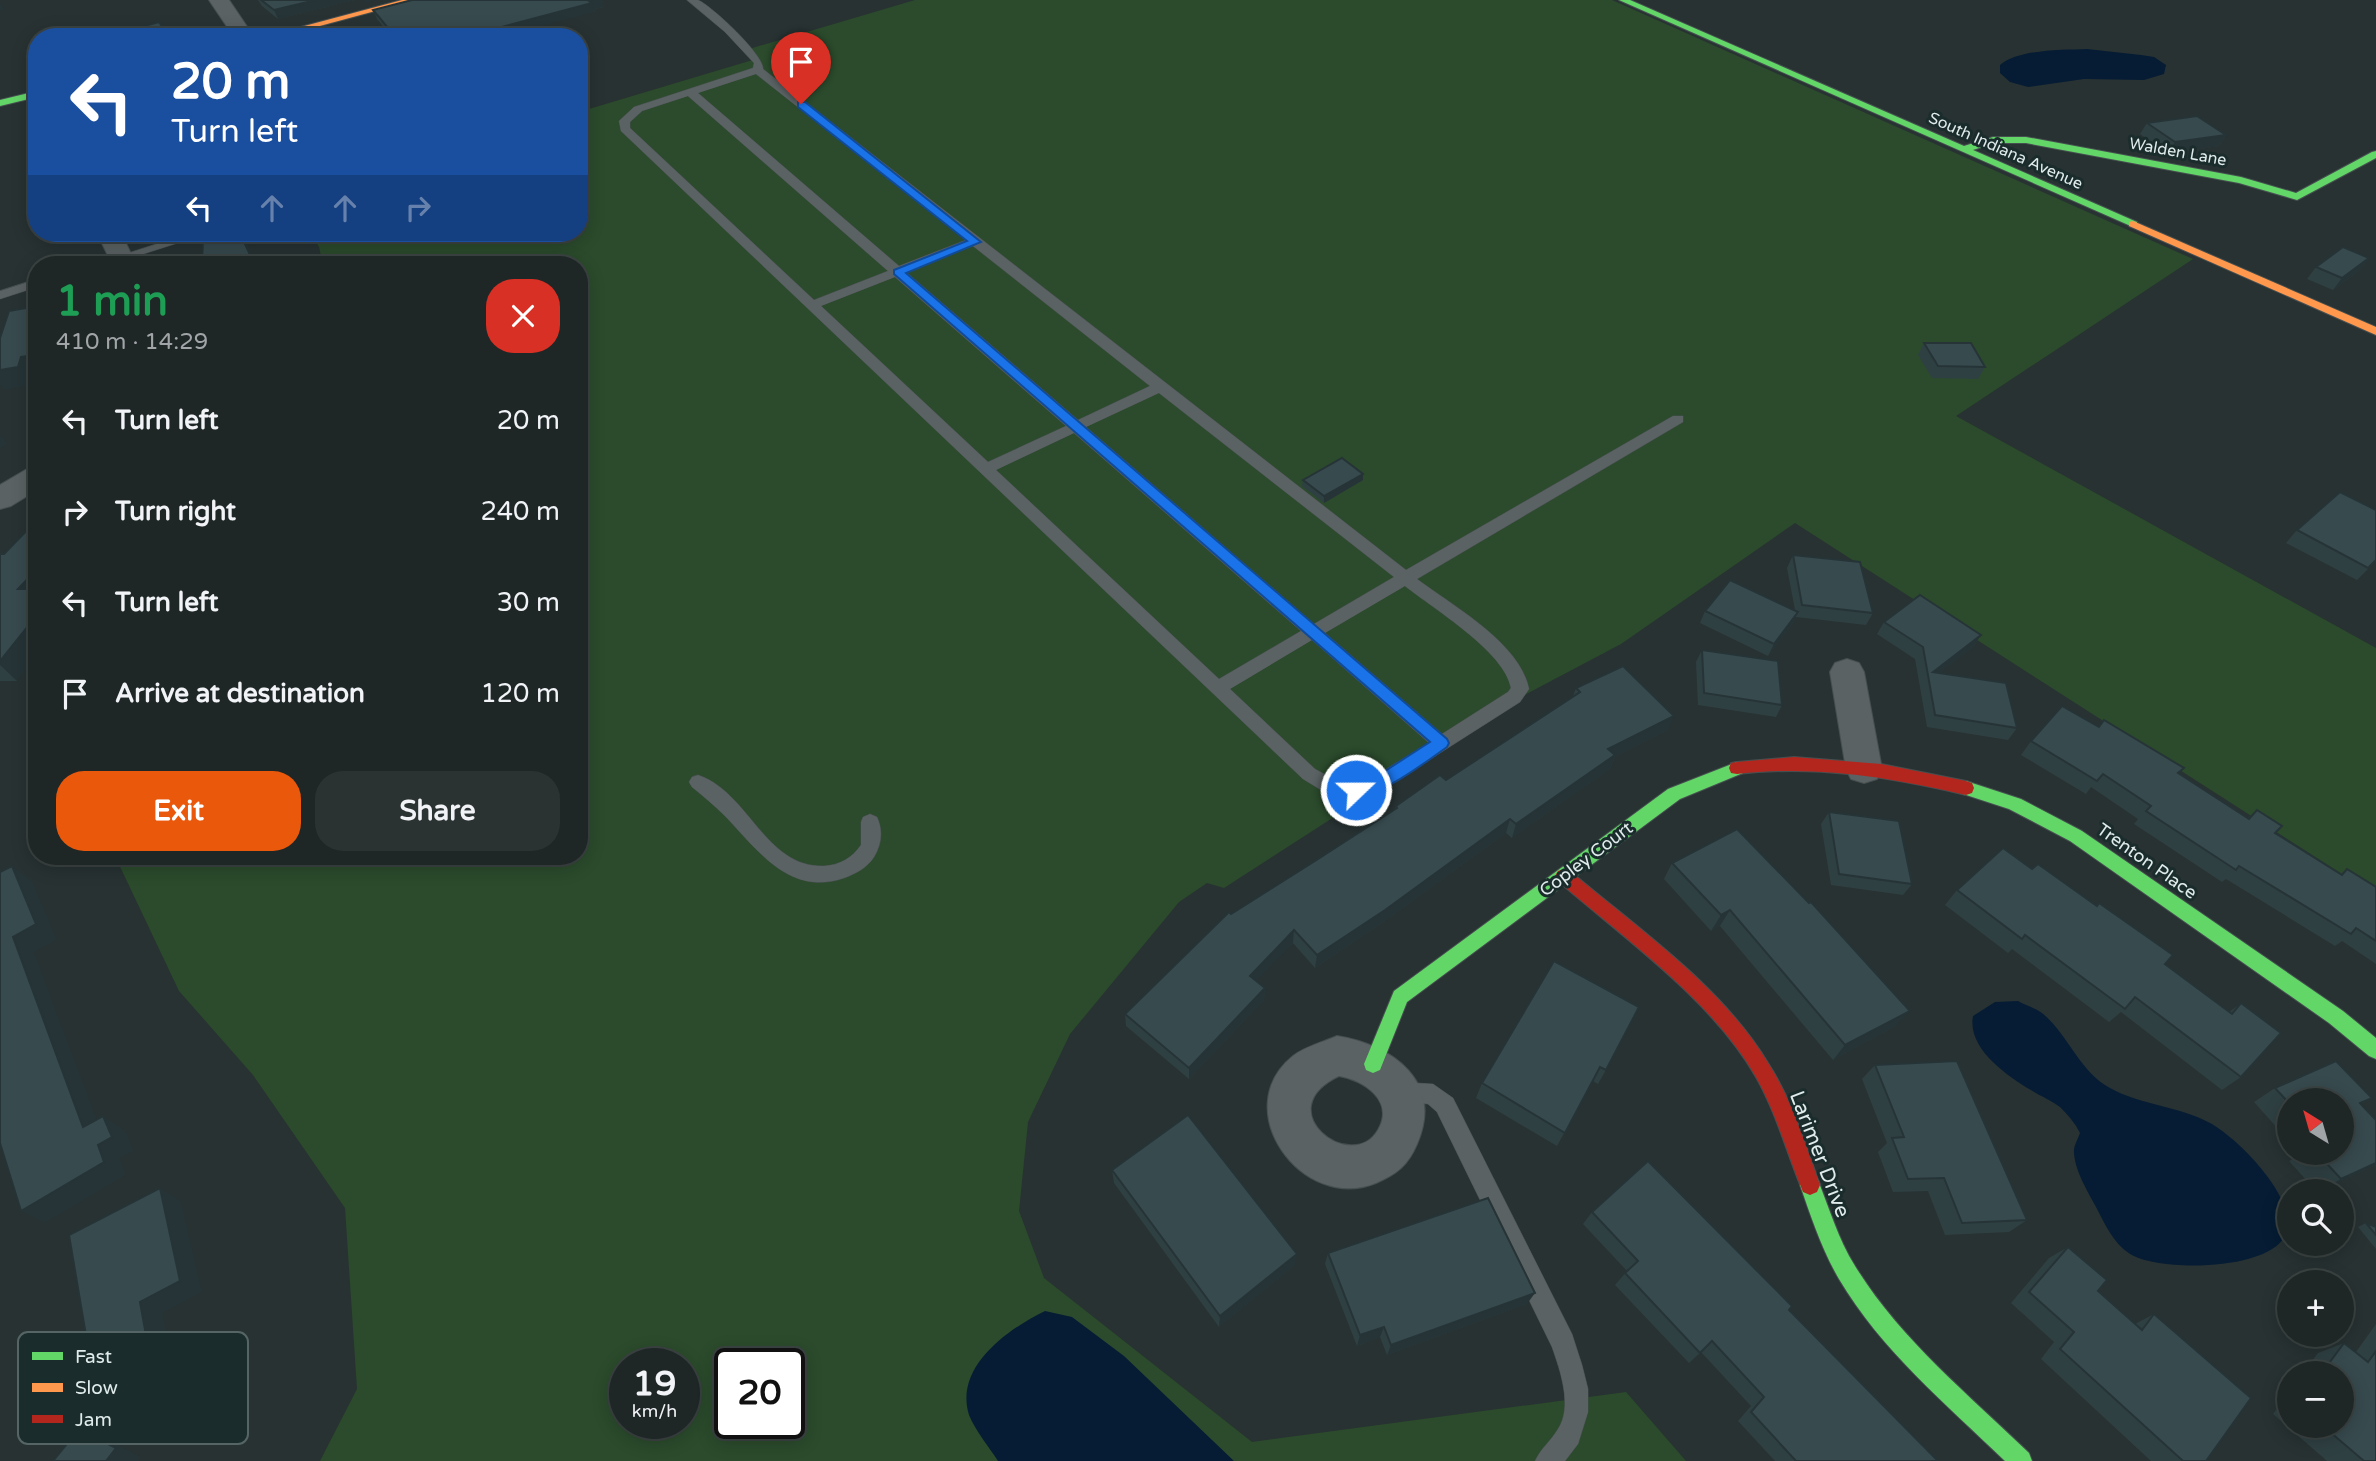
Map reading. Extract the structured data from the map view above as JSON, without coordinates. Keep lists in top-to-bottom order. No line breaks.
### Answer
{"streets":{"street":["South Indiana Avenue","Walden Lane","Copley Court","Trenton Place","Larimer Drive"]},"crossings":[["South Indiana Avenue","Walden Lane"],["Copley Court","Trenton Place"],["Copley Court","Larimer Drive"]],"legend":["Fast","Slow","Jam"],"north":"top left","page":{"turn":["20 m","Turn left"],"heading":["1 min","410 m · 14:29"],"list":[{"name":"Turn left","value":"20 m"},{"name":"Turn right","value":"240 m"},{"name":"Turn left","value":"30 m"},{"name":"Arrive at destination","value":"120 m"}],"buttons":["Exit","Share"],"map_buttons":["+","−"],"speed":"19 km/h","limit":"20"}}
